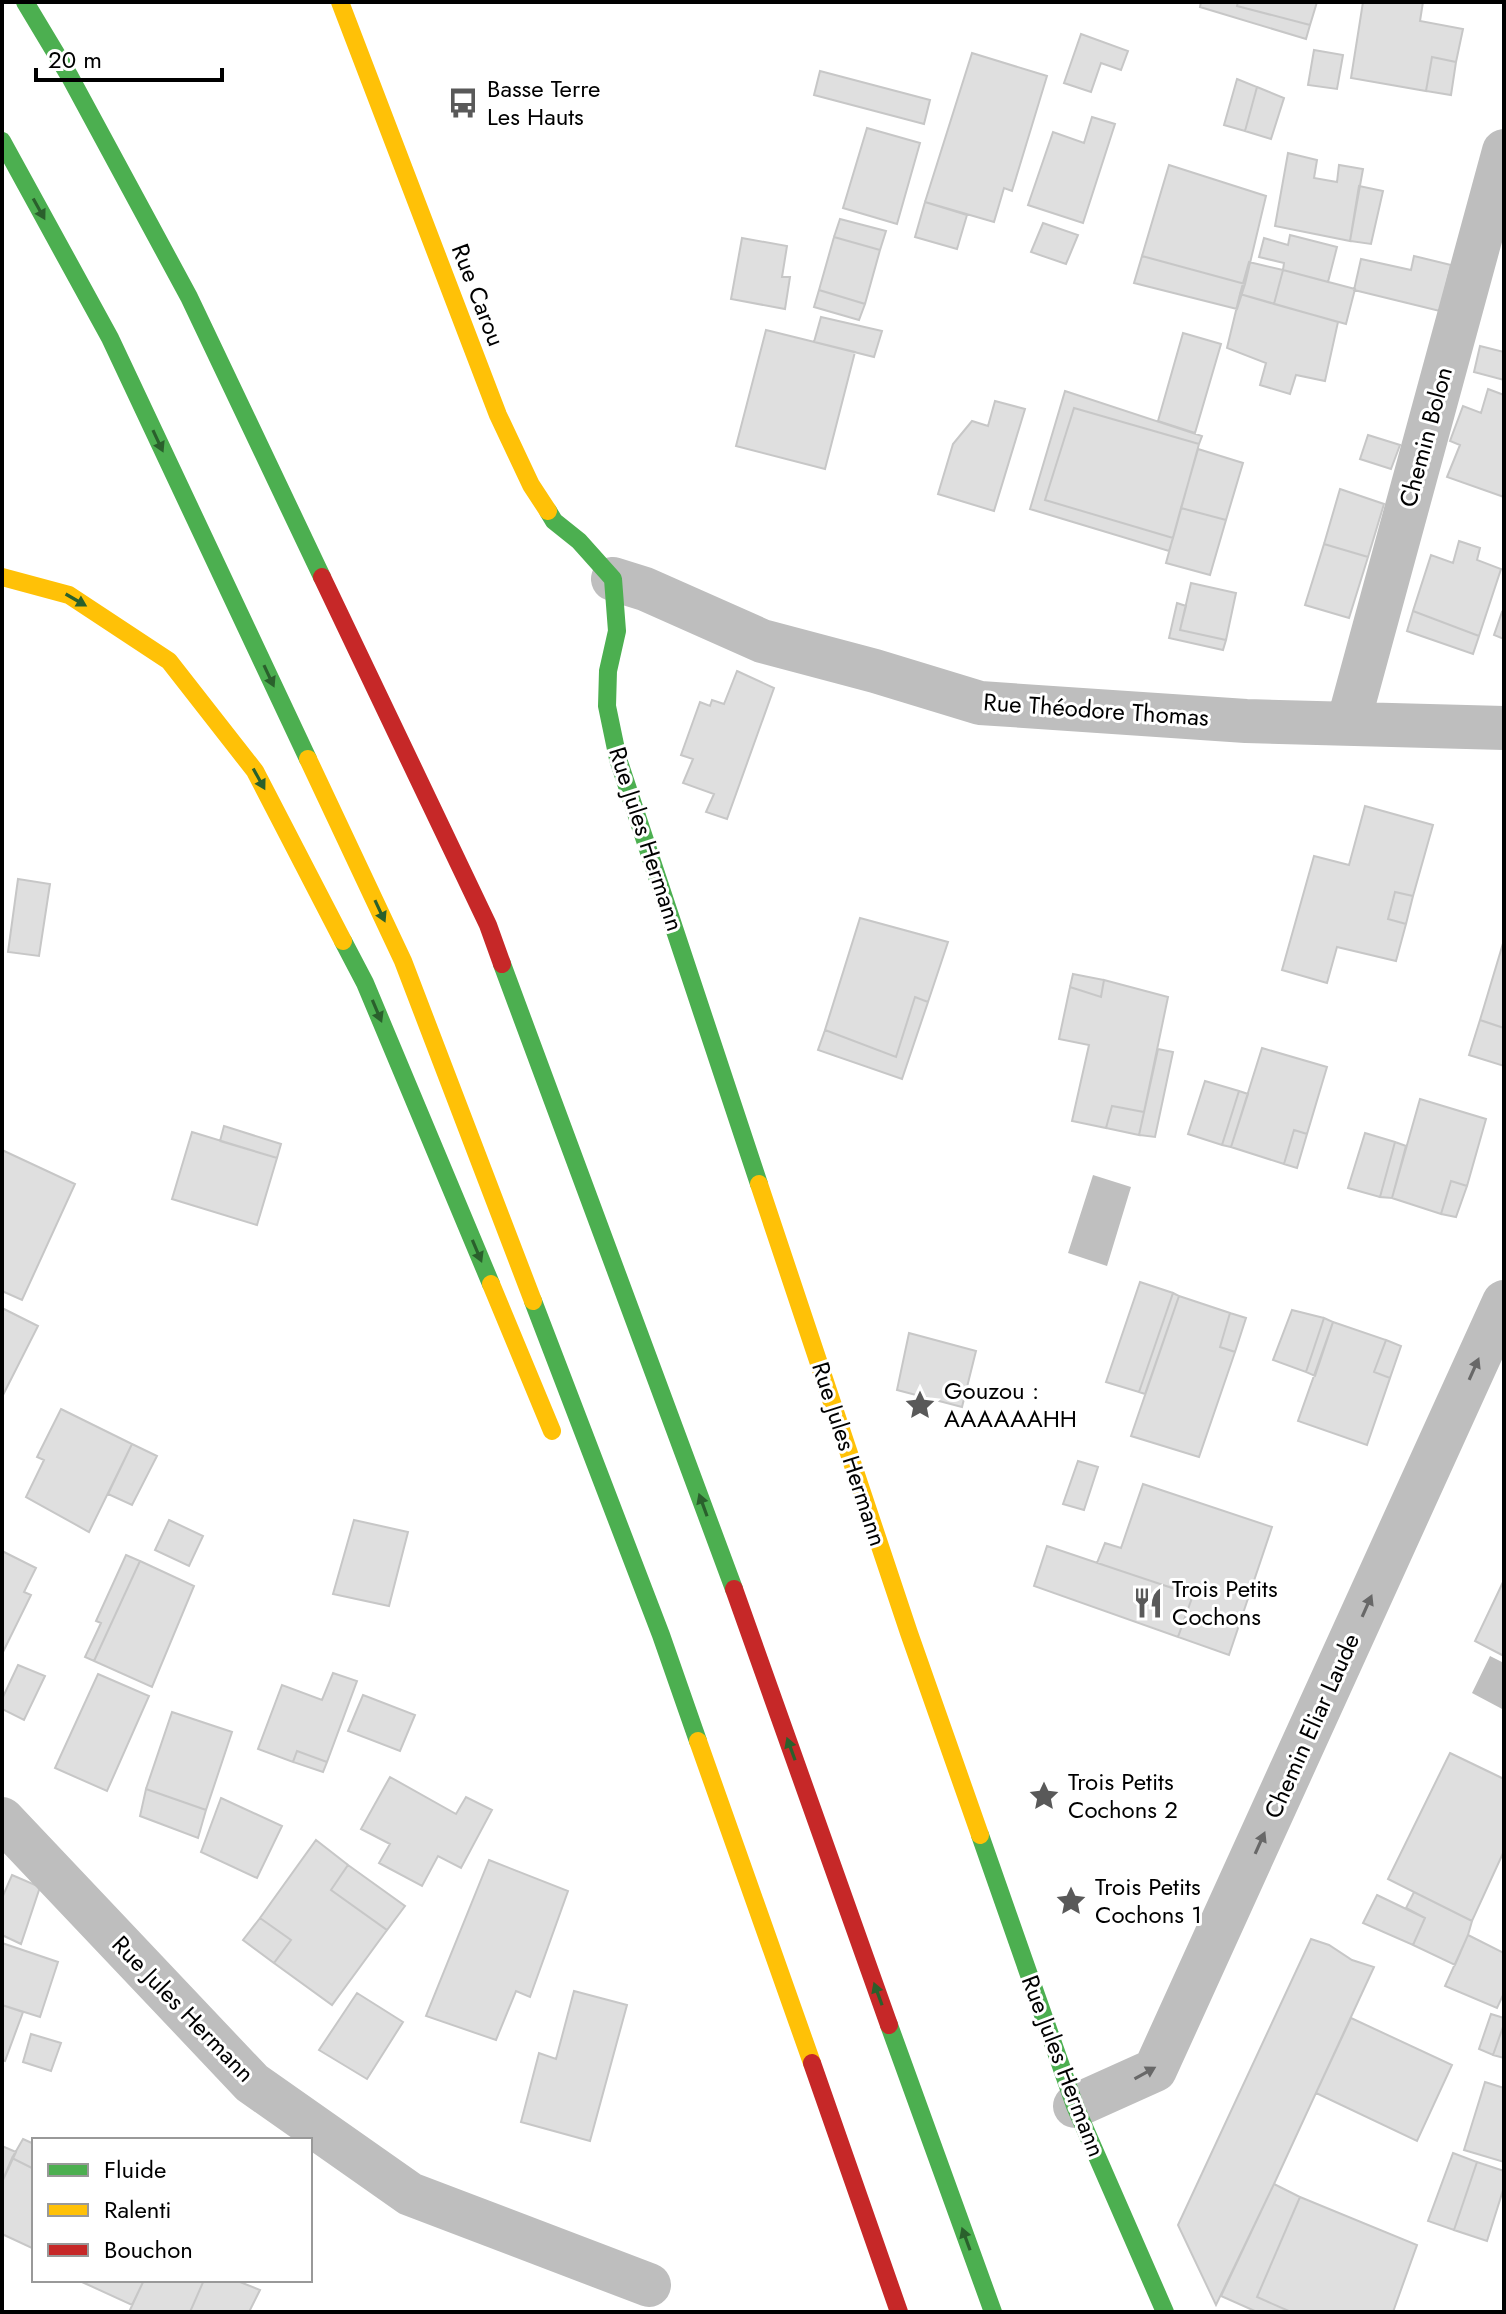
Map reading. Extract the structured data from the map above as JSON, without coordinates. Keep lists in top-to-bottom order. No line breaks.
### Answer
{"streets":{"main road":["Rue Carou","Rue Jules Hermann"],"street":["Chemin Bolon","Rue Théodore Thomas","Chemin Eliar Laude"]},"crossings":[["Rue Carou","Rue Théodore Thomas"],["Rue Carou","Rue Jules Hermann"],["Chemin Bolon","Rue Théodore Thomas"],["Rue Théodore Thomas","Rue Jules Hermann"],["Rue Jules Hermann","Chemin Eliar Laude"]],"one_way":["Chemin Eliar Laude"],"places":{"bus stop":["Basse Terre Les Hauts"],"place":["Gouzou : AAAAAAHH","Trois Petits Cochons 2","Trois Petits Cochons 1"],"restaurant":["Trois Petits Cochons"]},"legend":["Fluide","Ralenti","Bouchon"],"scale_bar":"20 m"}
